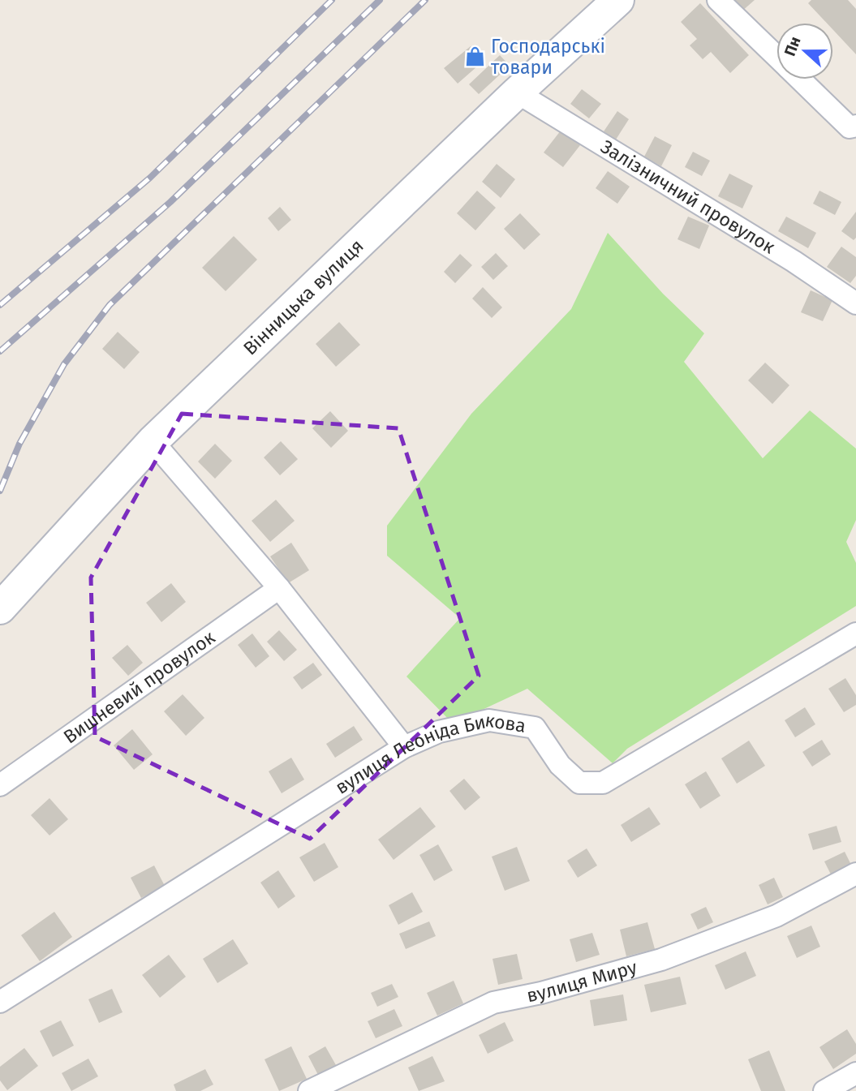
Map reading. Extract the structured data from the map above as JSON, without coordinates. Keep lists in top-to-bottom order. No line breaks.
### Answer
{"streets":{"street":["Залізничний провулок","Вінницька вулиця","Вишневий провулок","вулиця Леоніда Бикова","вулиця Миру"]},"crossings":[["Залізничний провулок","Вінницька вулиця"]],"places":{"shop":["Господарські товари"]},"north":"left"}
